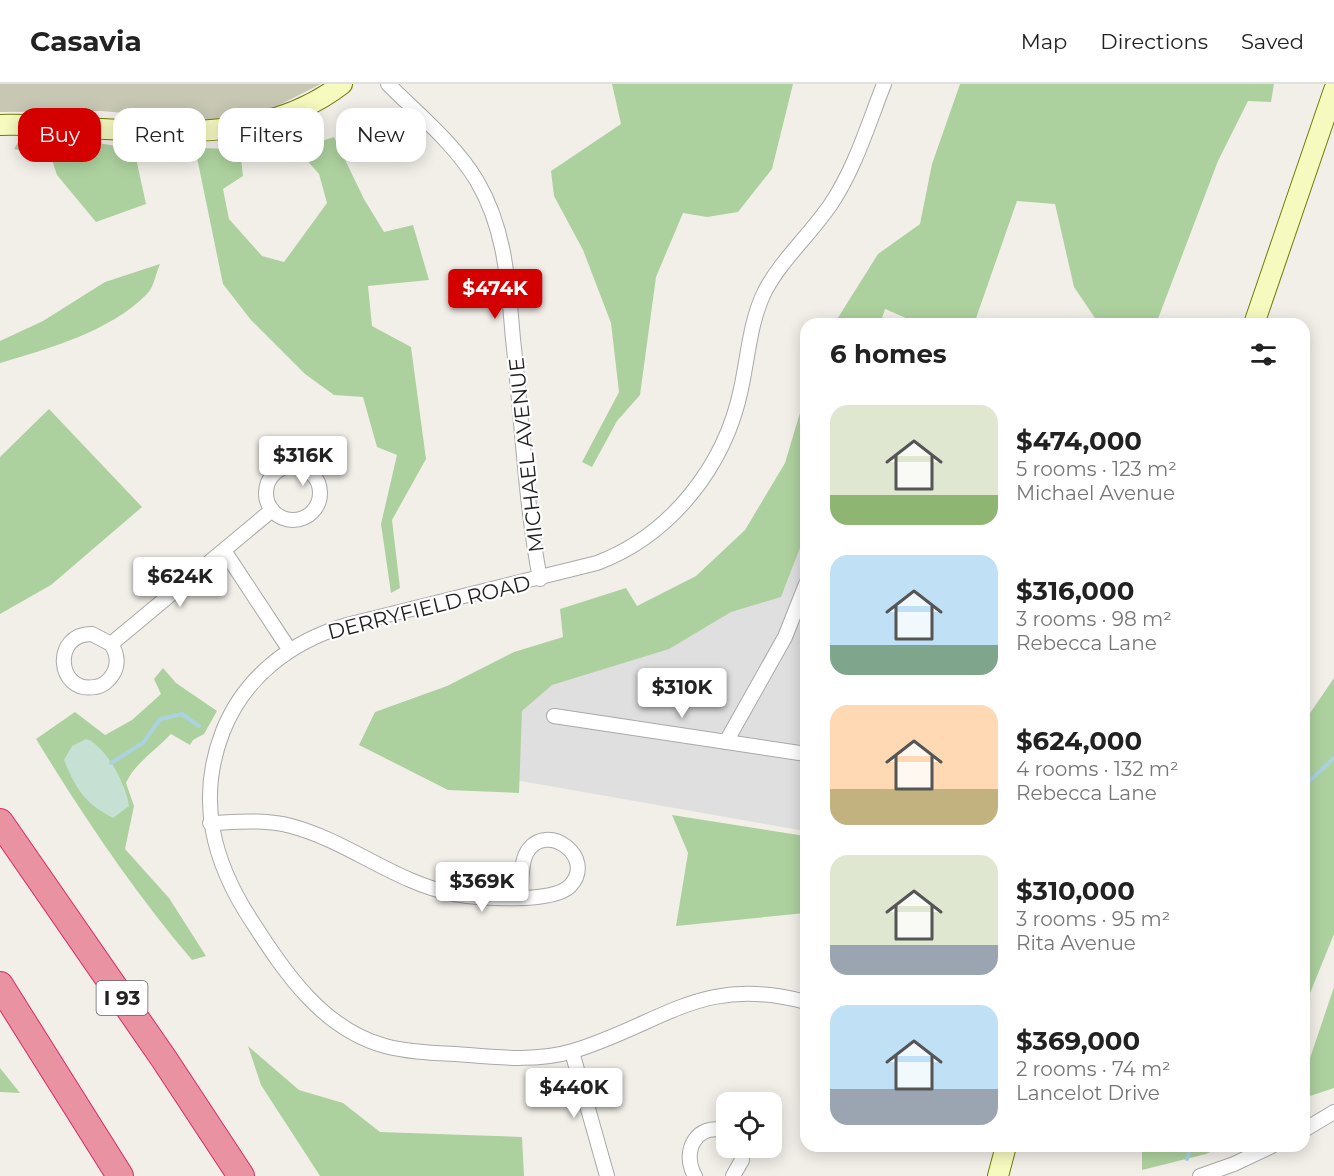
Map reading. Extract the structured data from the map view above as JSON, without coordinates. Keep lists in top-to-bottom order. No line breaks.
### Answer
{"streets":{"highway":["I 93"],"street":["MICHAEL AVENUE","DERRYFIELD ROAD"]},"crossings":[["MICHAEL AVENUE","DERRYFIELD ROAD"]],"page":{"header":"Casavia","nav":["Map","Directions","Saved"],"chip":["Buy","Rent","Filters","New"],"price":["$474K","$316K","$624K","$310K","$369K","$440K"],"heading":"6 homes","list":[{"name":"$474,000","note":"5 rooms · 123 m² · Michael Avenue"},{"name":"$316,000","note":"3 rooms · 98 m² · Rebecca Lane"},{"name":"$624,000","note":"4 rooms · 132 m² · Rebecca Lane"},{"name":"$310,000","note":"3 rooms · 95 m² · Rita Avenue"},{"name":"$369,000","note":"2 rooms · 74 m² · Lancelot Drive"}]}}
